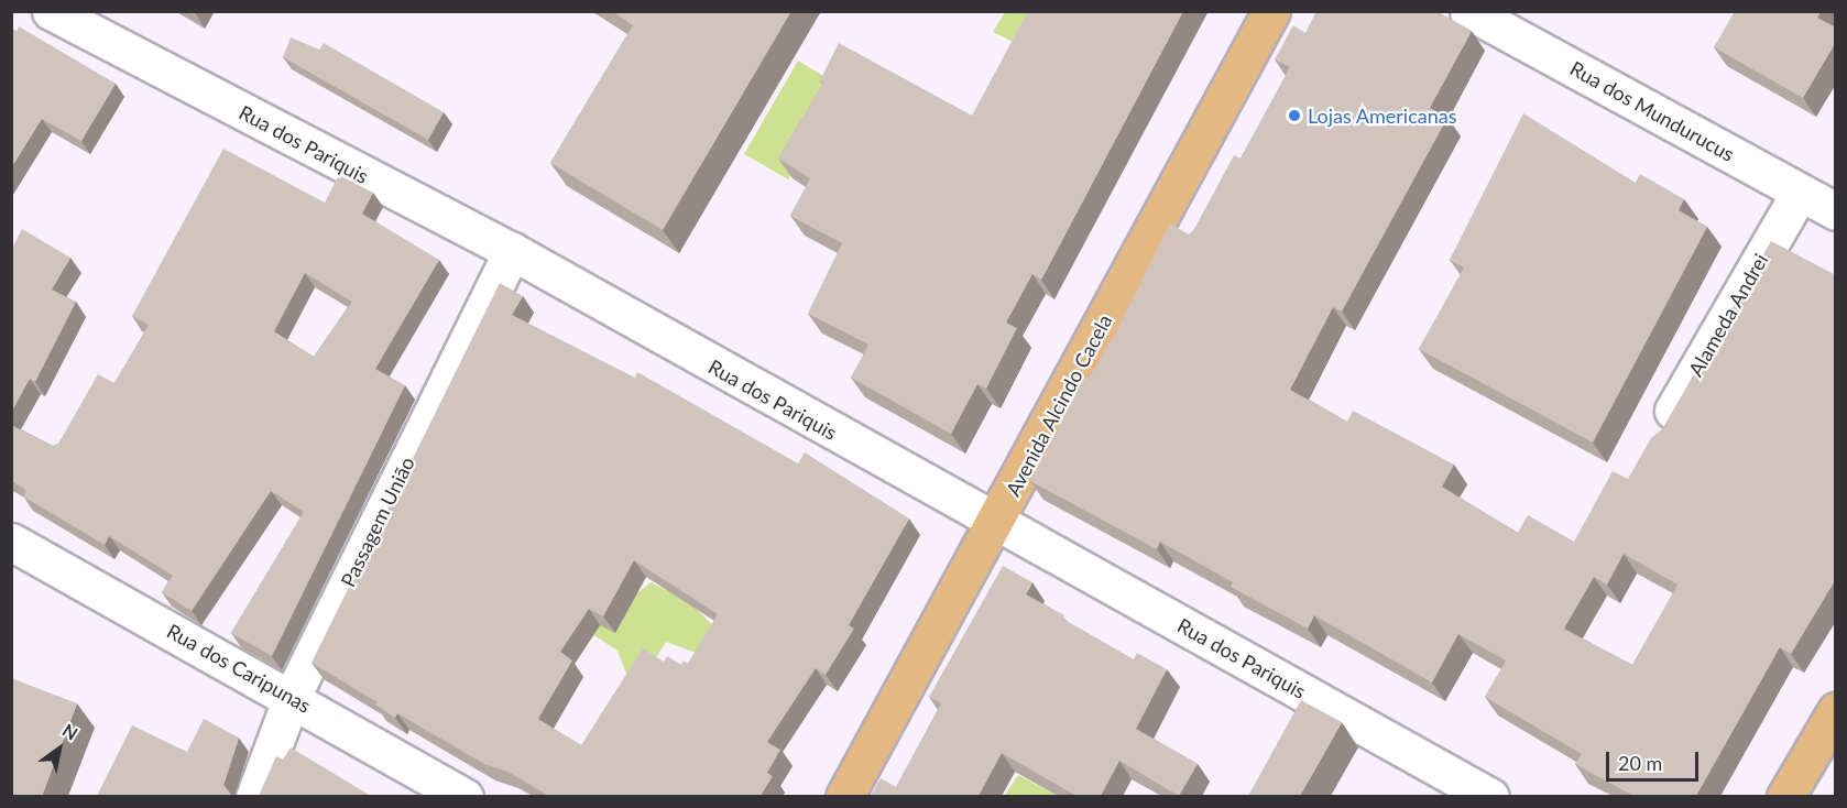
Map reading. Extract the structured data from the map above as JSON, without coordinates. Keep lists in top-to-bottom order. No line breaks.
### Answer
{"streets":{"main road":["Avenida Alcindo Cacela"],"street":["Rua dos Mundurucus","Rua dos Pariquis","Alameda Andrei","Passagem União","Rua dos Caripunas"]},"crossings":[["Rua dos Mundurucus","Alameda Andrei"],["Rua dos Pariquis","Avenida Alcindo Cacela"],["Rua dos Pariquis","Passagem União"],["Passagem União","Rua dos Caripunas"]],"places":["Lojas Americanas"],"scale_bar":"20 m","north":"top right"}
